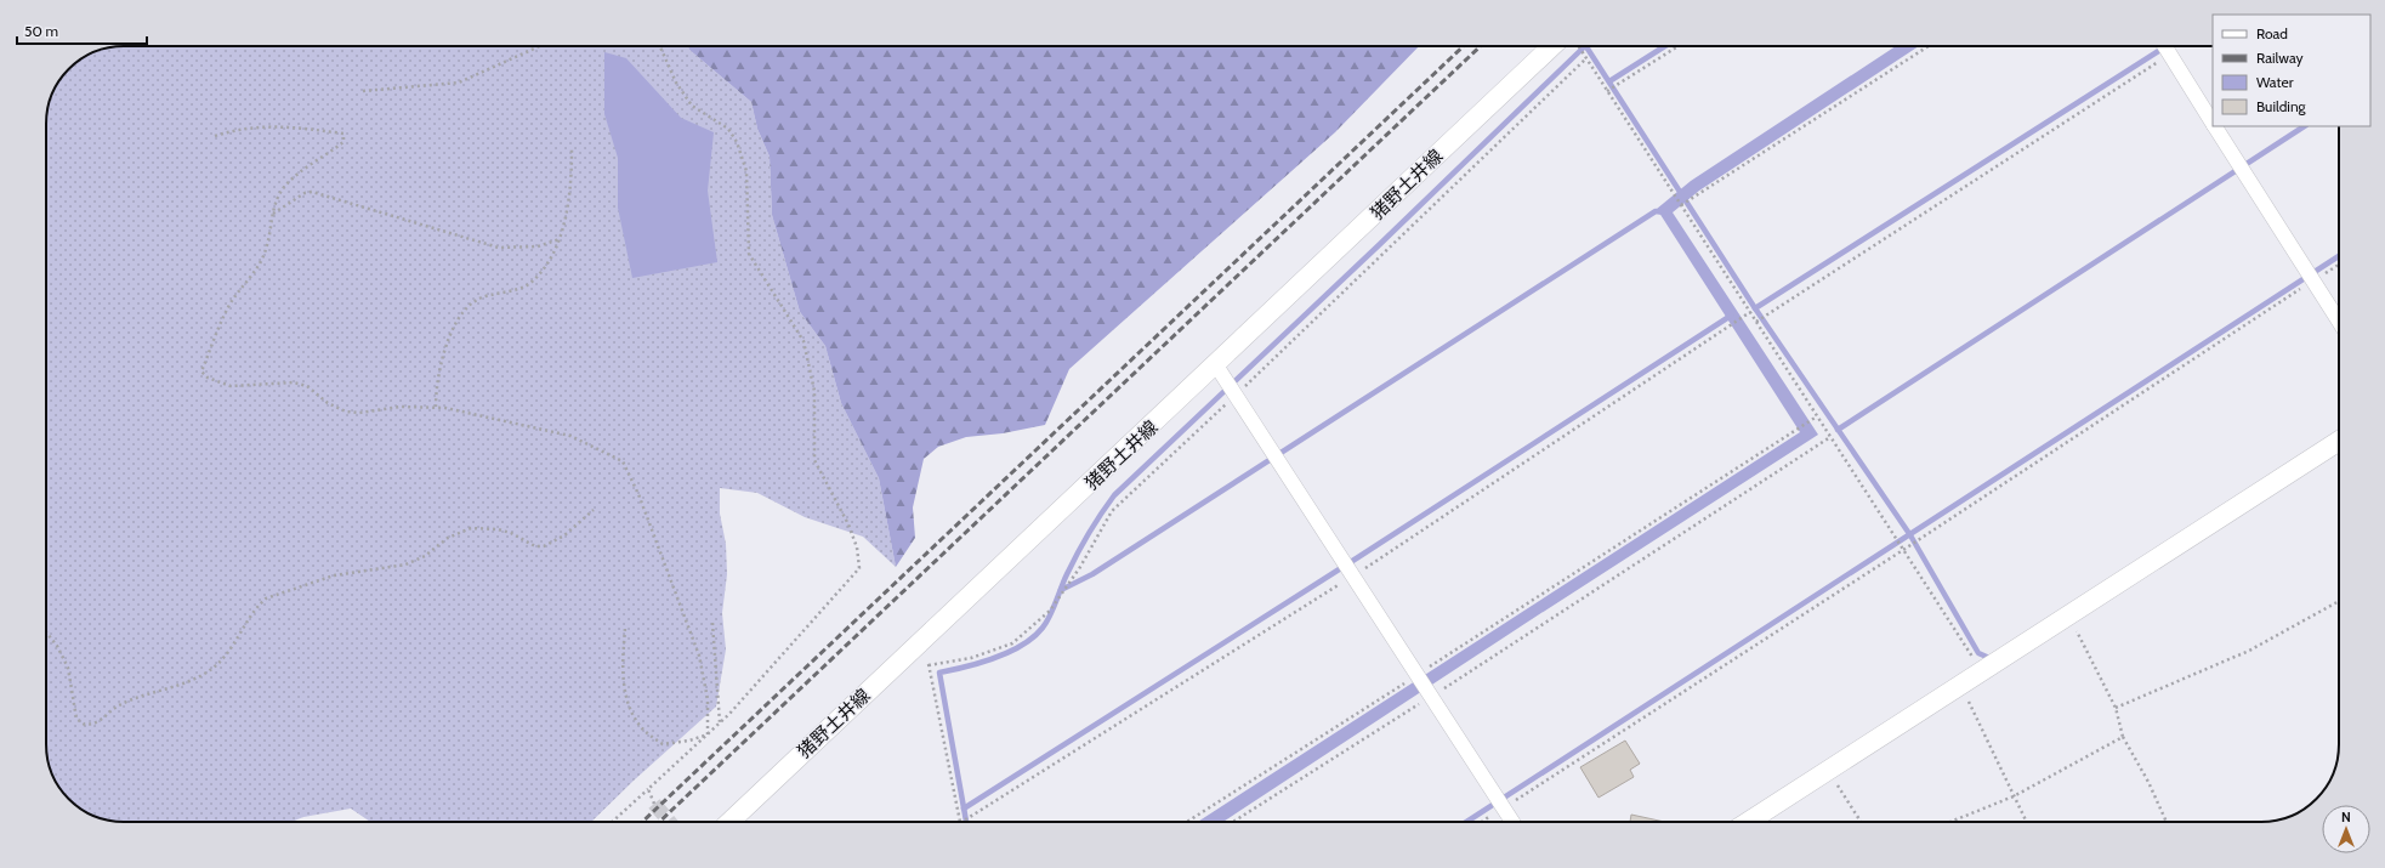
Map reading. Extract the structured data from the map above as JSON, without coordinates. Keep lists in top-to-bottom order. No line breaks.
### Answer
{"streets":{"main road":["猪野土井線"]},"legend":["Road","Railway","Water","Building"],"scale_bar":"50 m","north":"top"}
